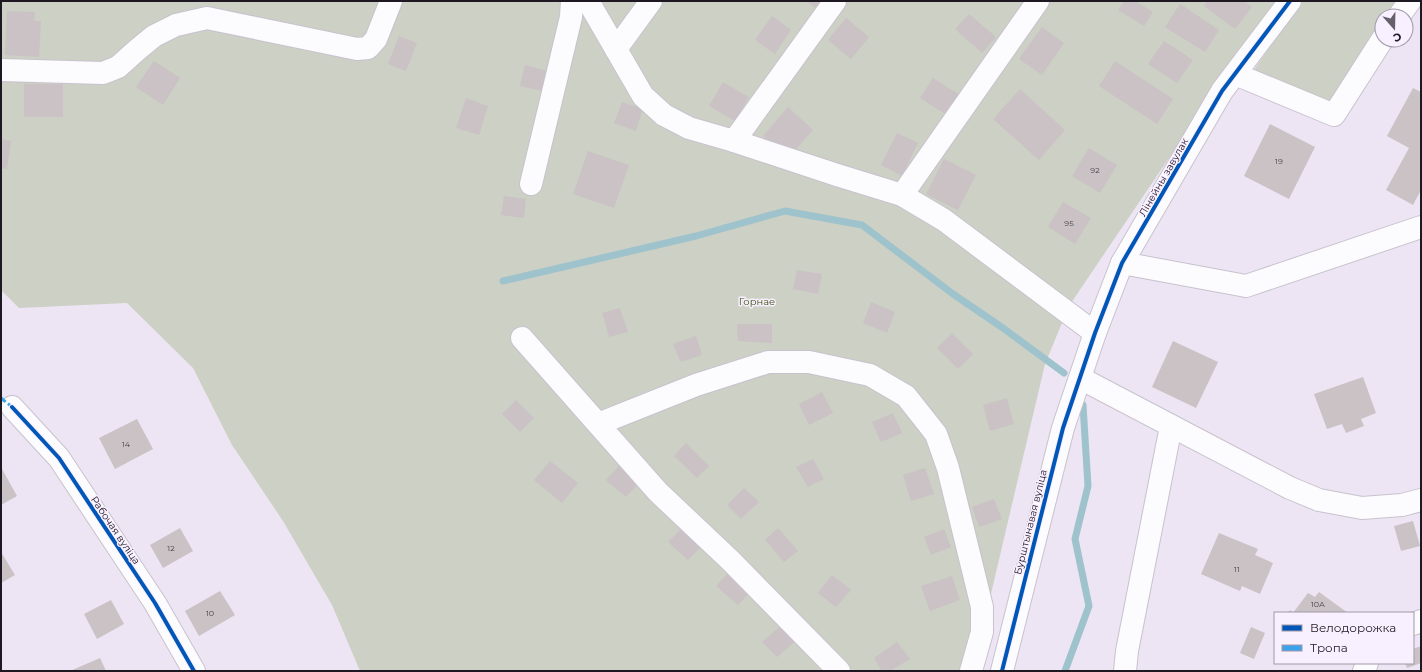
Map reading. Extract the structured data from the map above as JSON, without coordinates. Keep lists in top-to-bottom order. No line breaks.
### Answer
{"streets":{"street":["Лінейны завулак","Бурштынавая вуліца","Рабочая вуліца"]},"crossings":[["Лінейны завулак","Бурштынавая вуліца"]],"parks":["Горнае"],"house_numbers":["19","92","95","14","12","11","10А","10"],"legend":["Велодорожка","Тропа"],"north":"bottom"}
